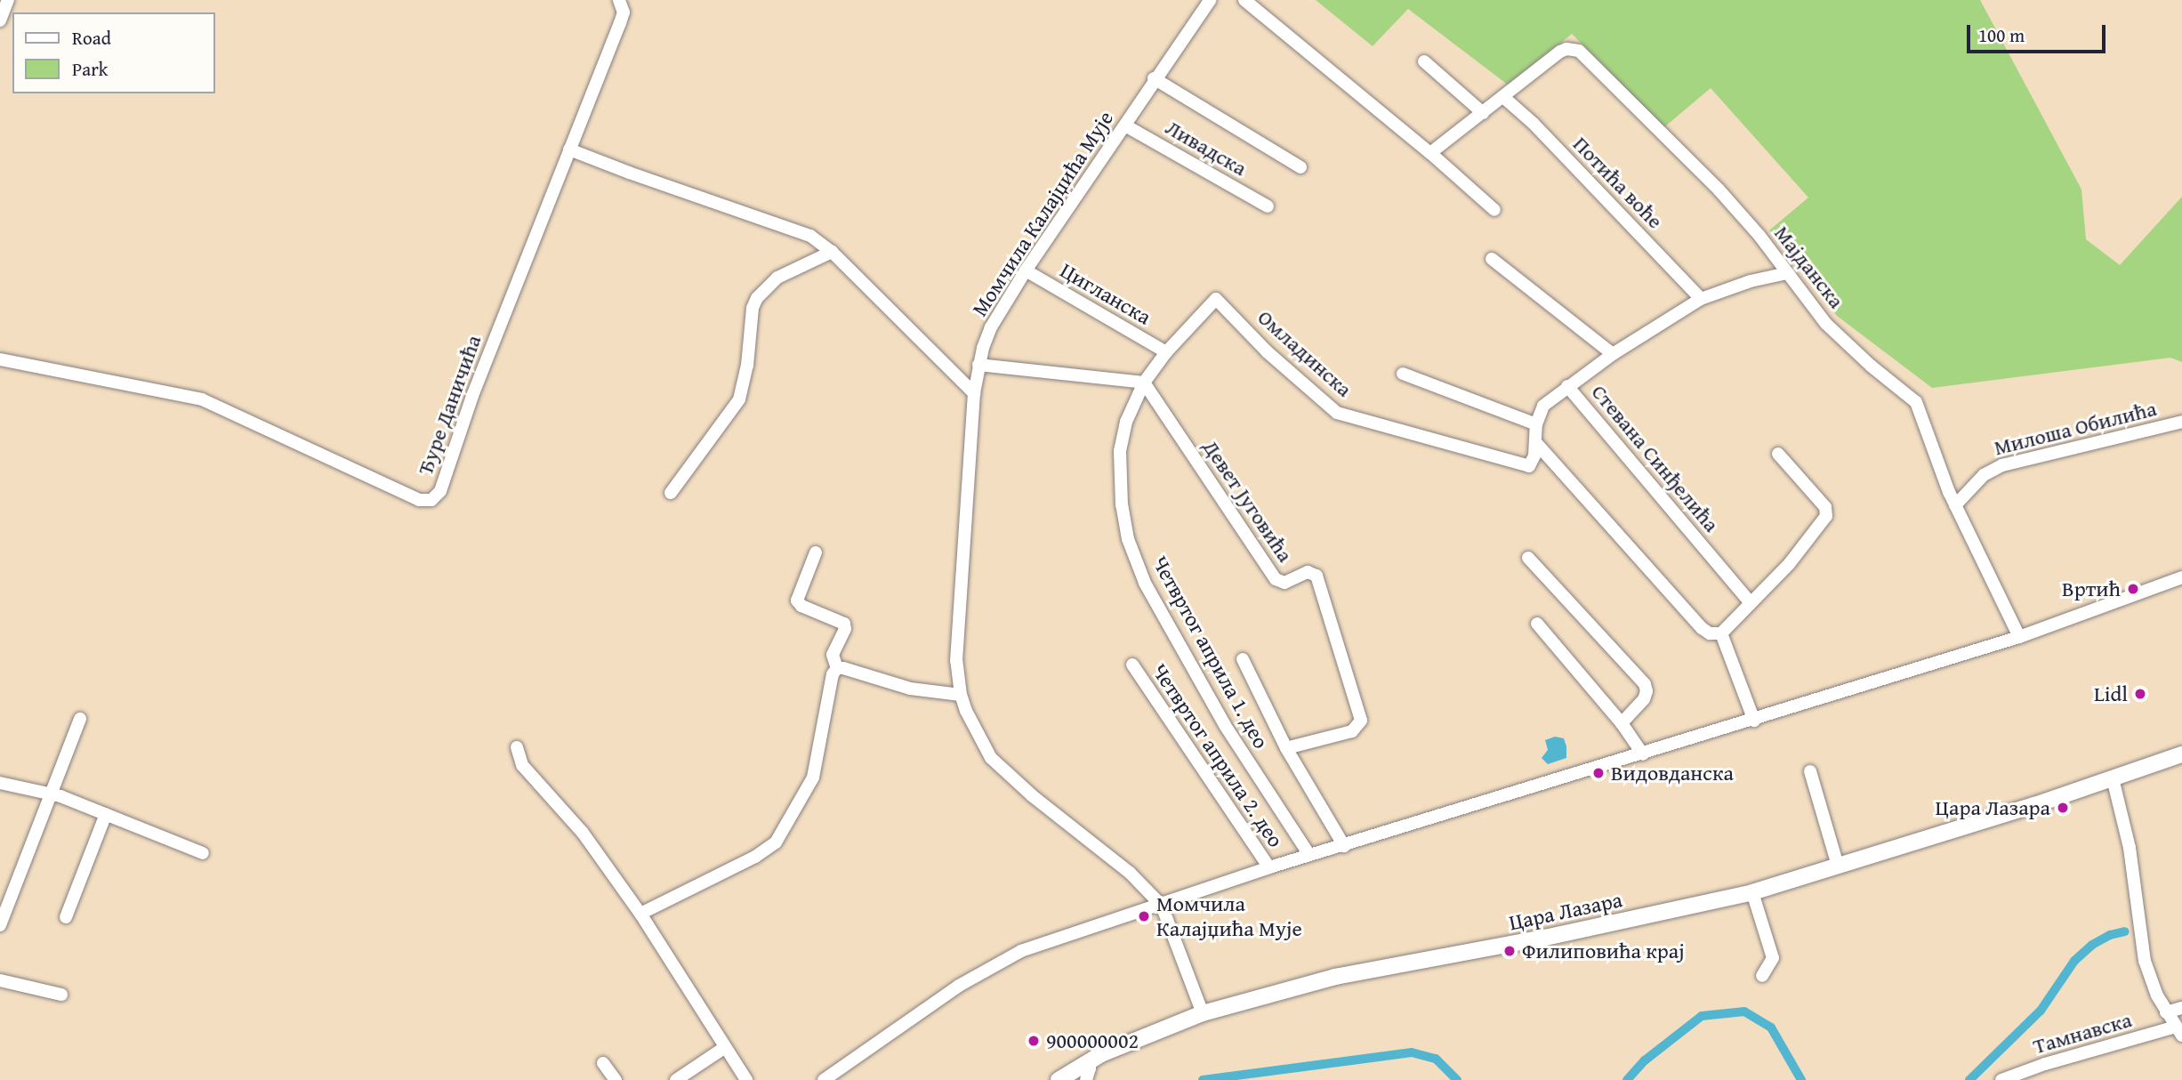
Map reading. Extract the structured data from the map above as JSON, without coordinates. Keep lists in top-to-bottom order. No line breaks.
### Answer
{"streets":{"main road":["Цара Лазара"],"street":["Ливадска","Потића воће","Момчила Калајџића Мује","Мајданска","Цигланска","Омладинска","Ђуре Даничића","Милоша Обилића","Стевана Синђелића","Девет Југовића","Четвртог априла 1. део","Четвртог априла 2. део","Тамнавска"]},"crossings":[["Ливадска","Момчила Калајџића Мује"],["Потића воће","Мајданска"],["Момчила Калајџића Мује","Цигланска"],["Момчила Калајџића Мује","Цара Лазара"],["Мајданска","Милоша Обилића"],["Цигланска","Омладинска"],["Омладинска","Девет Југовића"],["Омладинска","Четвртог априла 1. део"],["Девет Југовића","Четвртог априла 1. део"]],"places":["Вртић","Lidl","Видовданска","Цара Лазара","Момчила Калајџића Мује","Филиповића крај","900000002"],"legend":["Road","Park"],"scale_bar":"100 m"}
